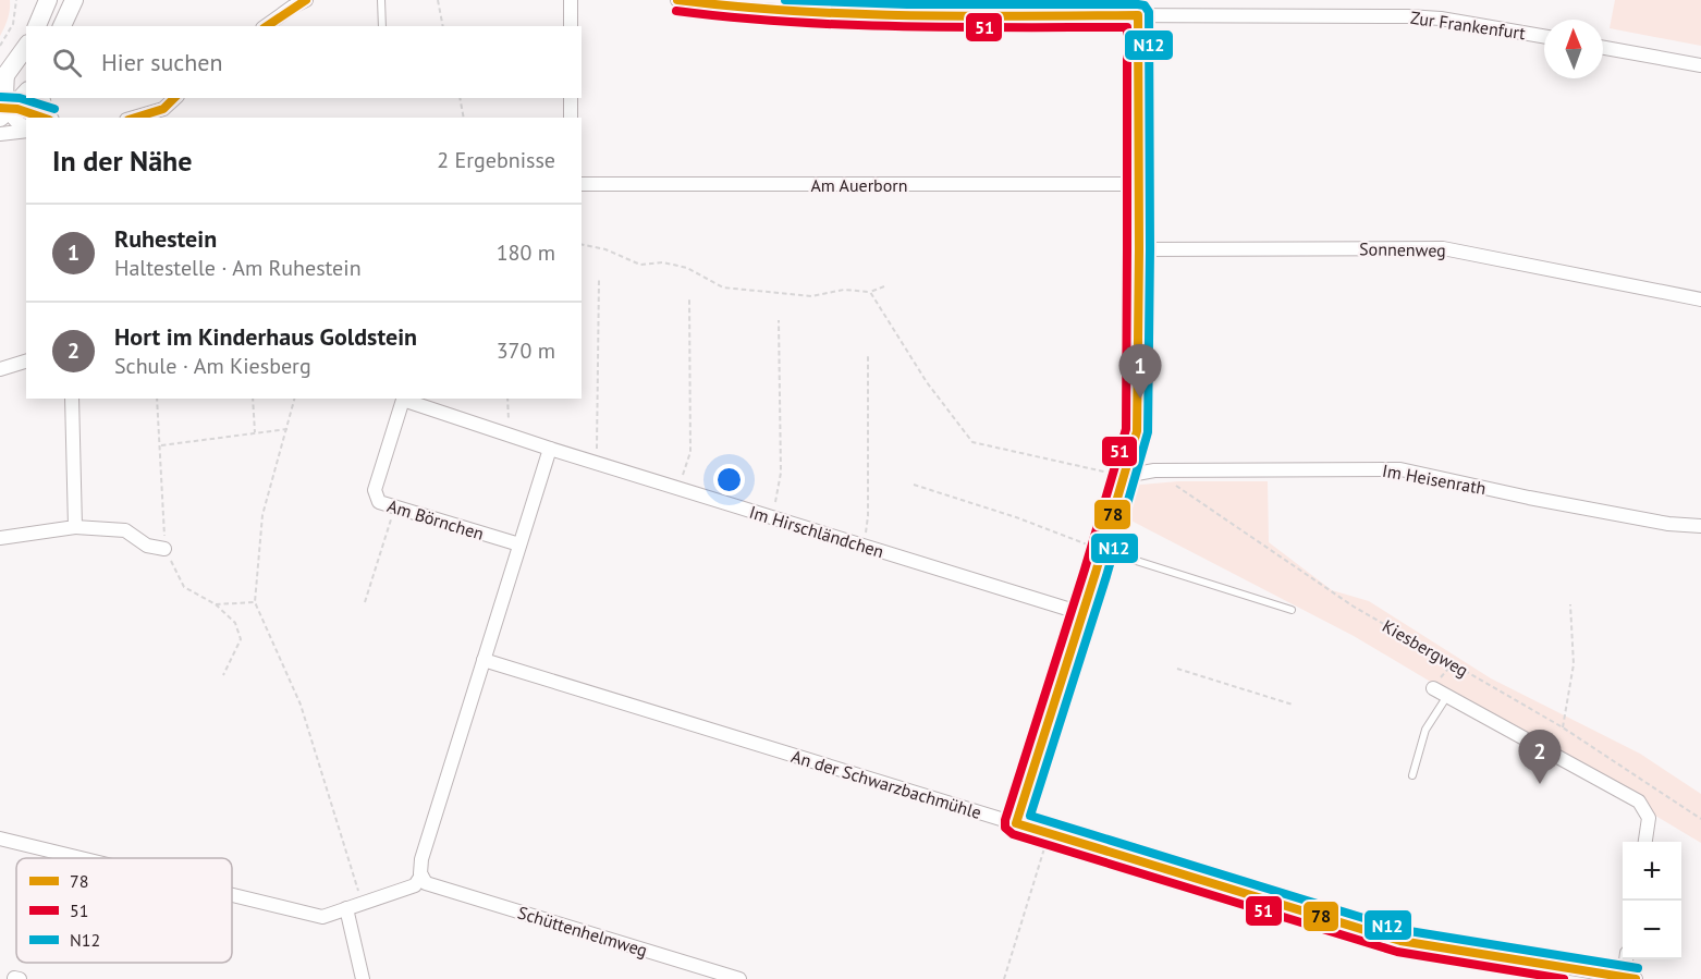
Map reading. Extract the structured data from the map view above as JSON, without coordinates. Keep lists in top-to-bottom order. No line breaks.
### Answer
{"streets":{"street":["Zur Frankenfurt","Am Auerborn","Sonnenweg","Im Heisenrath","Am Börnchen","Im Hirschländchen","An der Schwarzbachmühle","Schüttenhelmweg"],"path":["Kiesbergweg"]},"crossings":[["Im Heisenrath","Kiesbergweg"],["Am Börnchen","Im Hirschländchen"]],"lines":["transit line 78","transit line N12","transit line 51"],"legend":["78","51","N12"],"north":"top","page":{"search":"Hier suchen","heading":["In der Nähe","2 Ergebnisse"],"list":[{"mark":"1","name":"Ruhestein","note":"Haltestelle · Am Ruhestein","value":"180 m"},{"mark":"2","name":"Hort im Kinderhaus Goldstein","note":"Schule · Am Kiesberg","value":"370 m"}],"pins":["1","2"],"map_buttons":["+","−"]}}
